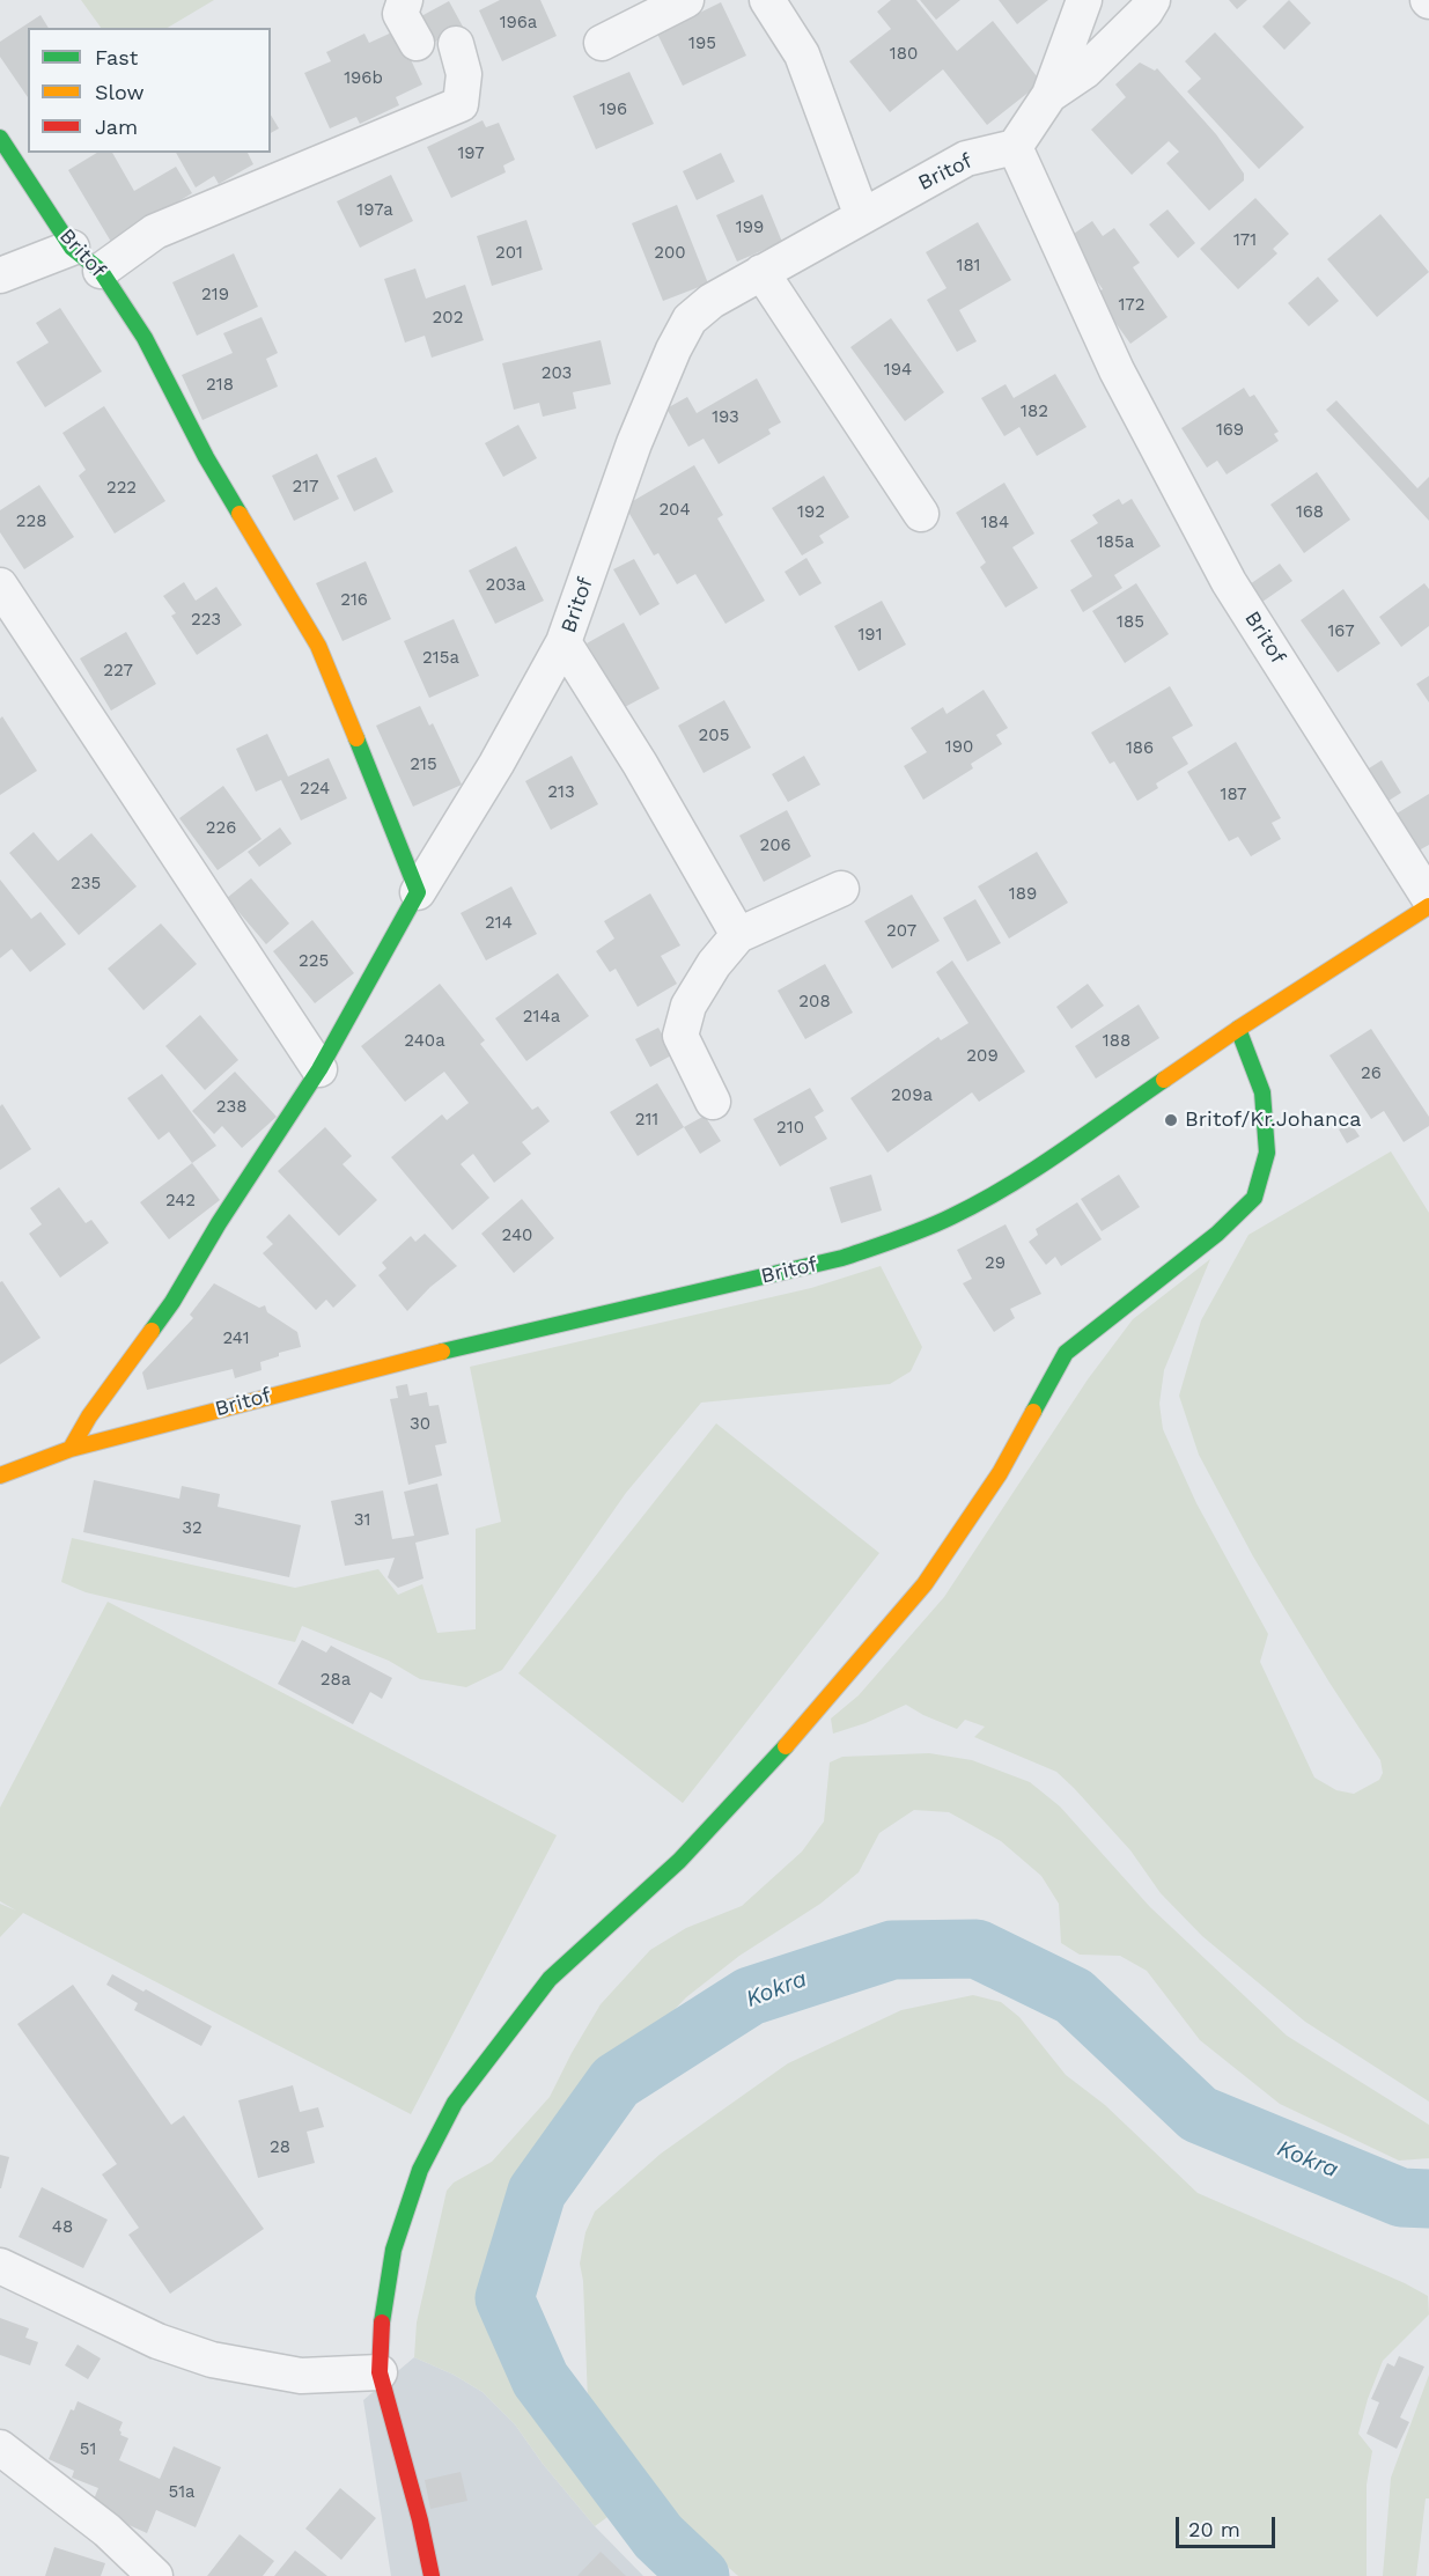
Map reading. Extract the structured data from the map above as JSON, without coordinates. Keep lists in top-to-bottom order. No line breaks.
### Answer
{"streets":{"street":["Britof"]},"water":["Kokra"],"places":["Britof/Kr.Johanca"],"house_numbers":["196a","195","180","196b","196","197","197a","199","171","201","200","181","219","172","202","194","203","218","182","193","169","217","222","204","192","168","228","184","185a","203a","216","223","185","167","191","215a","227","205","190","186","215","224","213","187","226","206","235","189","214","207","225","208","214a","240a","188","209","26","209a","238","211","210","242","240","29","241","30","31","32","28a","28","48","51","51a"],"legend":["Fast","Slow","Jam"],"scale_bar":"20 m"}
